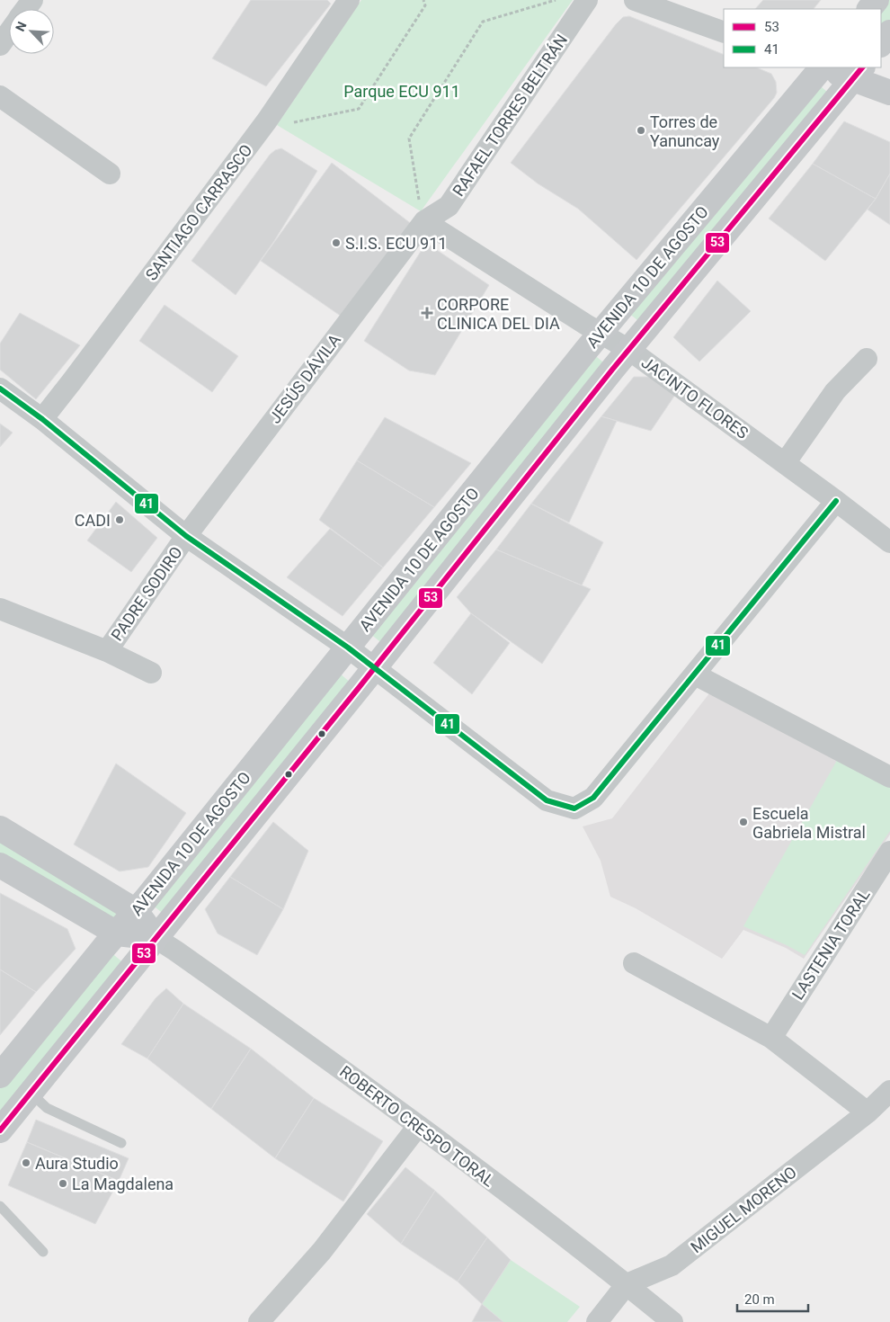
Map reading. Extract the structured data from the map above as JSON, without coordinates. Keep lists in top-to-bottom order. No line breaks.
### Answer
{"streets":{"main road":["AVENIDA 10 DE AGOSTO","ROBERTO CRESPO TORAL"],"street":["RAFAEL TORRES BELTRÁN","SANTIAGO CARRASCO","JESÚS DÁVILA","JACINTO FLORES","PADRE SODIRO","LASTENIA TORAL","MIGUEL MORENO"]},"crossings":[["RAFAEL TORRES BELTRÁN","JESÚS DÁVILA"],["RAFAEL TORRES BELTRÁN","JACINTO FLORES"],["AVENIDA 10 DE AGOSTO","JACINTO FLORES"],["AVENIDA 10 DE AGOSTO","ROBERTO CRESPO TORAL"],["JESÚS DÁVILA","JACINTO FLORES"],["JESÚS DÁVILA","PADRE SODIRO"],["ROBERTO CRESPO TORAL","MIGUEL MORENO"]],"parks":["Parque ECU 911"],"places":{"other":["Torres de Yanuncay","S.I.S. ECU 911","CADI","Escuela Gabriela Mistral","Aura Studio","La Magdalena"],"health":["CORPORE CLINICA DEL DIA"]},"lines":["transit line 53","transit line 41"],"legend":["53","41"],"scale_bar":"20 m","north":"top left"}
